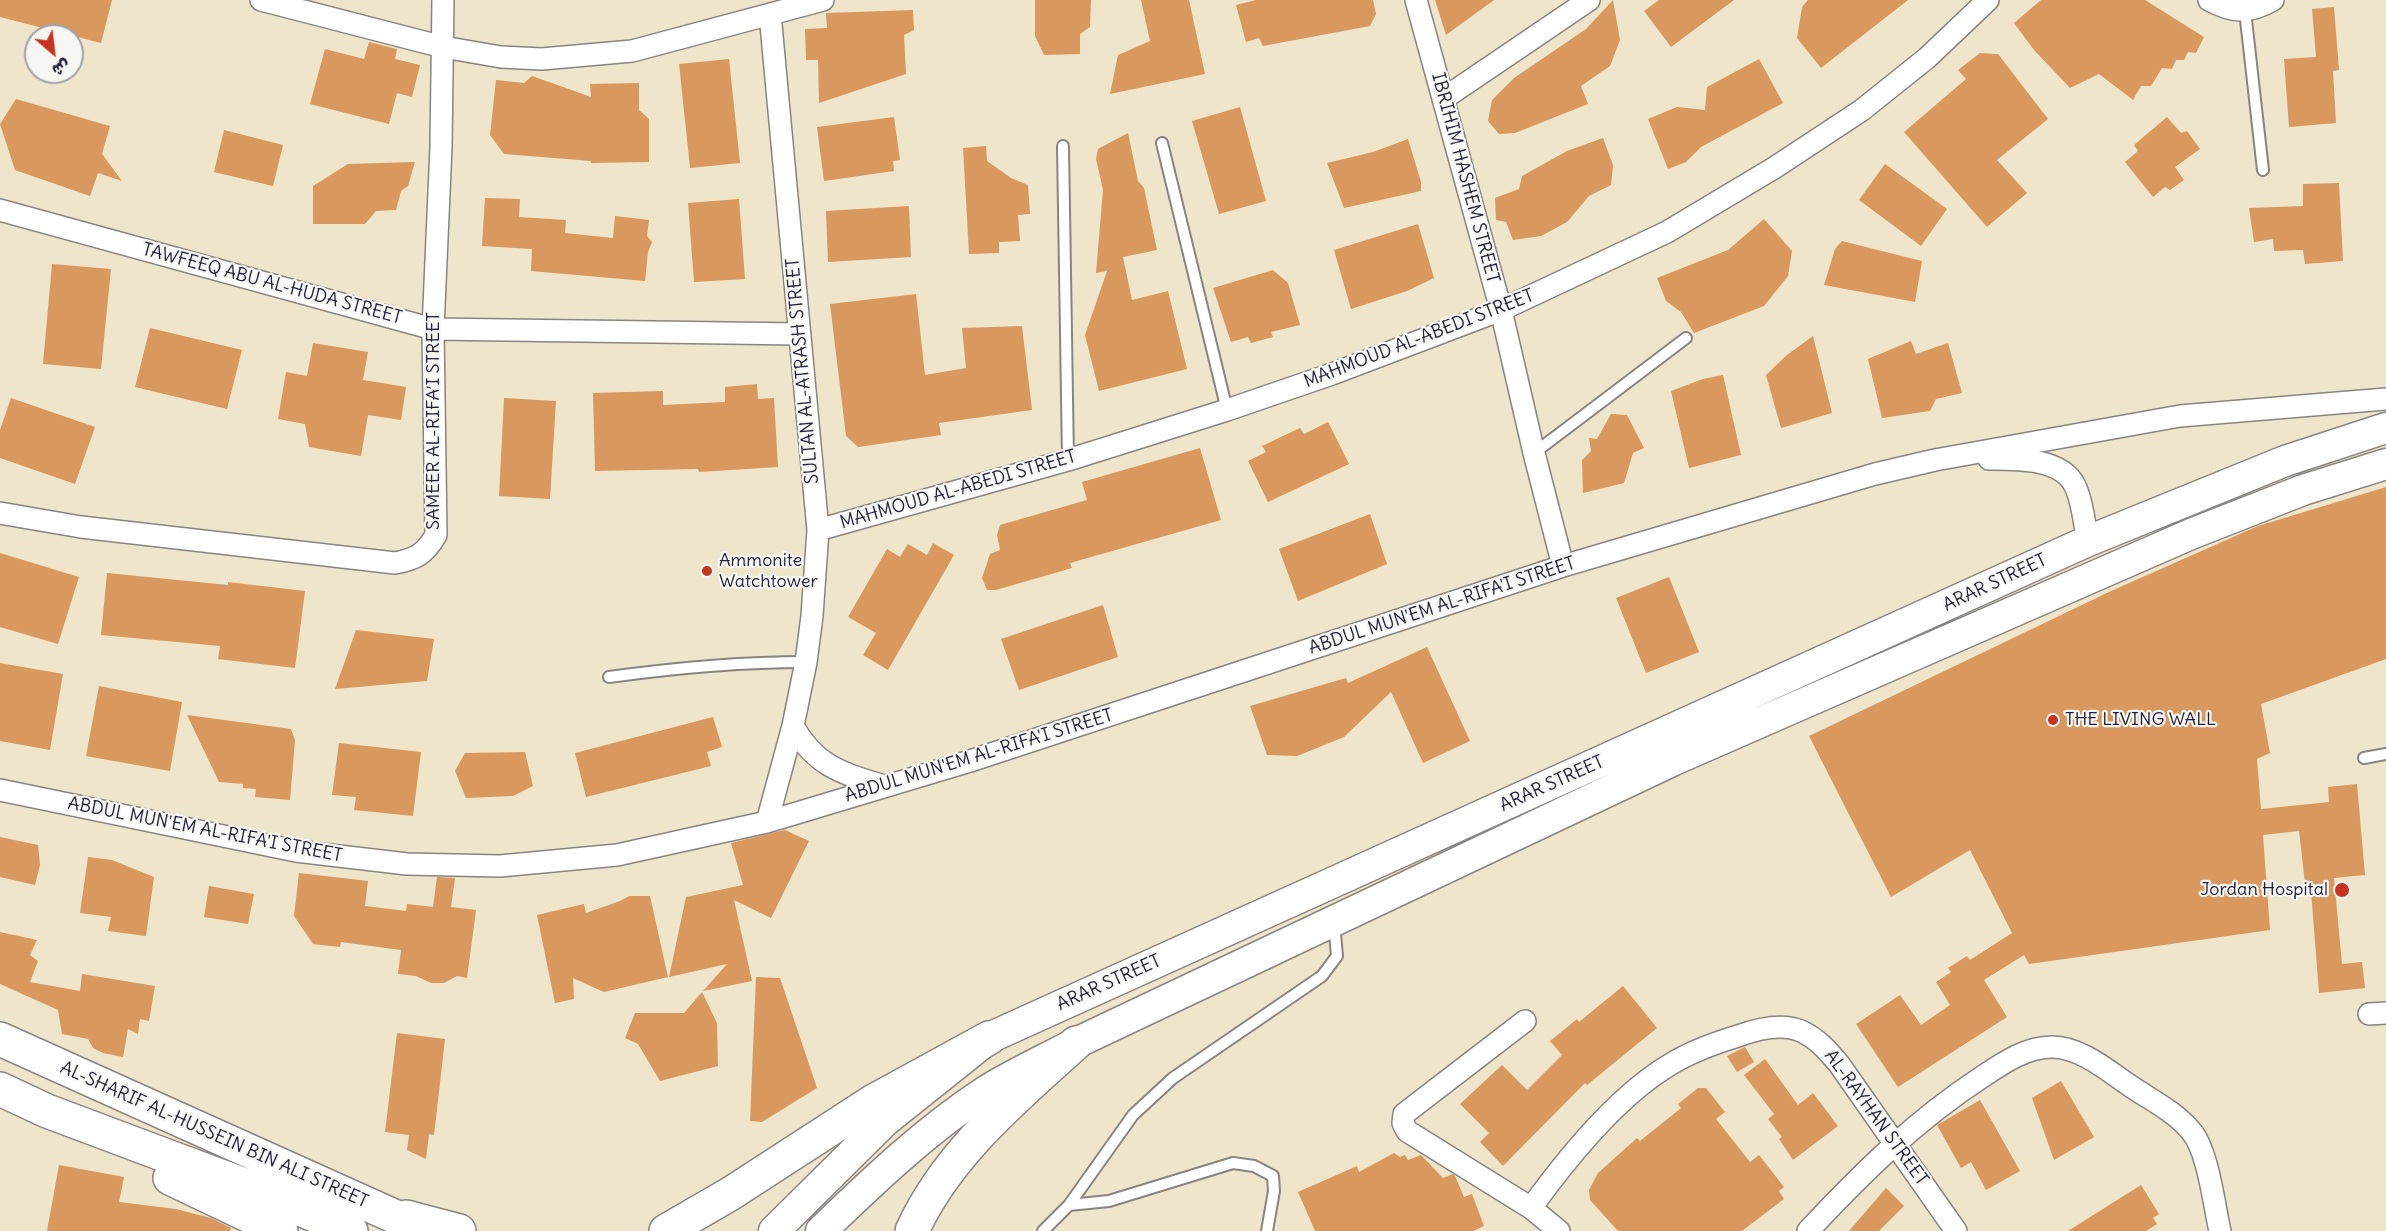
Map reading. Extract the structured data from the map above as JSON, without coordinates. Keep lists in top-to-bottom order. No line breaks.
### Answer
{"streets":{"main road":["ARAR STREET","AL-SHARIF AL-HUSSEIN BIN ALI STREET"],"street":["IBRIHIM HASHEM STREET","TAWFEEQ ABU AL-HUDA STREET","MAHMOUD AL-ABEDI STREET","SULTAN AL-ATRASH STREET","SAMEER AL-RIFA’I STREET","ABDUL MUN'EM AL-RIFA'I STREET","AL-RAYHAN STREET"]},"crossings":[["IBRIHIM HASHEM STREET","MAHMOUD AL-ABEDI STREET"],["IBRIHIM HASHEM STREET","ABDUL MUN'EM AL-RIFA'I STREET"],["TAWFEEQ ABU AL-HUDA STREET","SULTAN AL-ATRASH STREET"],["TAWFEEQ ABU AL-HUDA STREET","SAMEER AL-RIFA’I STREET"],["MAHMOUD AL-ABEDI STREET","SULTAN AL-ATRASH STREET"],["SULTAN AL-ATRASH STREET","ABDUL MUN'EM AL-RIFA'I STREET"],["ARAR STREET","ABDUL MUN'EM AL-RIFA'I STREET"]],"places":["Ammonite Watchtower","THE LIVING WALL","Jordan Hospital"],"north":"bottom right"}
